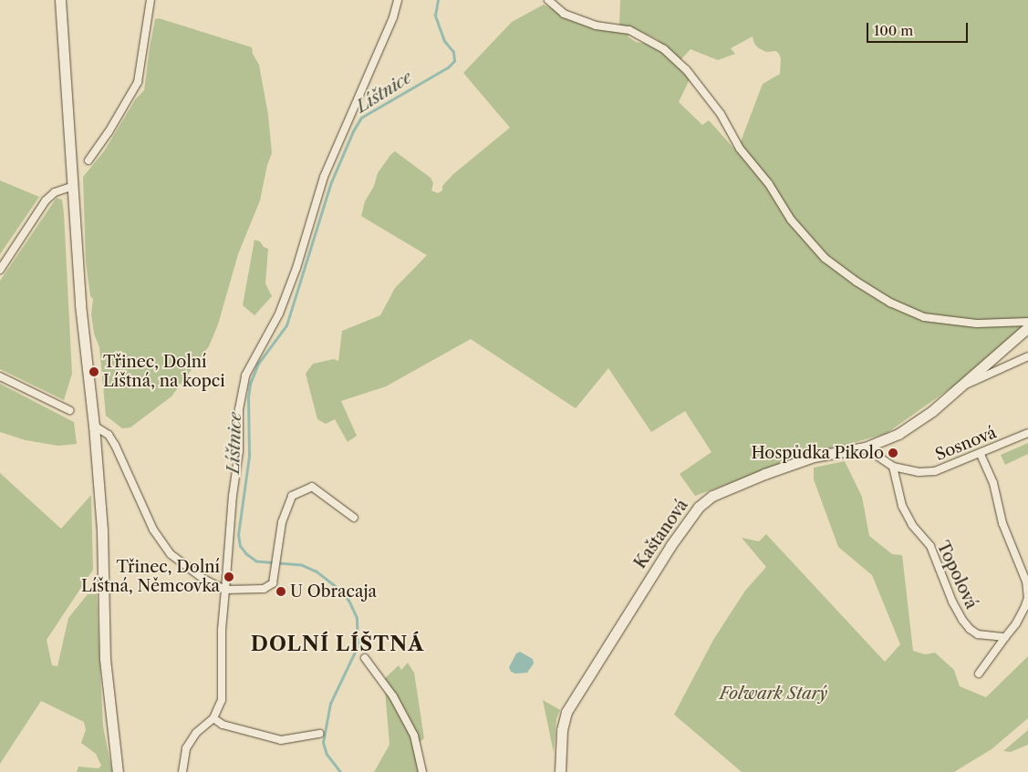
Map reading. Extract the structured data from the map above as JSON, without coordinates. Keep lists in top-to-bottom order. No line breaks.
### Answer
{"streets":{"street":["Sosnová","Kaštanová","Topolová"]},"crossings":[["Sosnová","Kaštanová"],["Sosnová","Topolová"]],"districts":["DOLNÍ LÍŠTNÁ"],"water":["Líštnice"],"parks":["Folwark Starý"],"places":["Třinec, Dolní Líštná, na kopci","Hospůdka Pikolo","Třinec, Dolní Líštná, Němcovka","U Obracaja"],"scale_bar":"100 m"}
